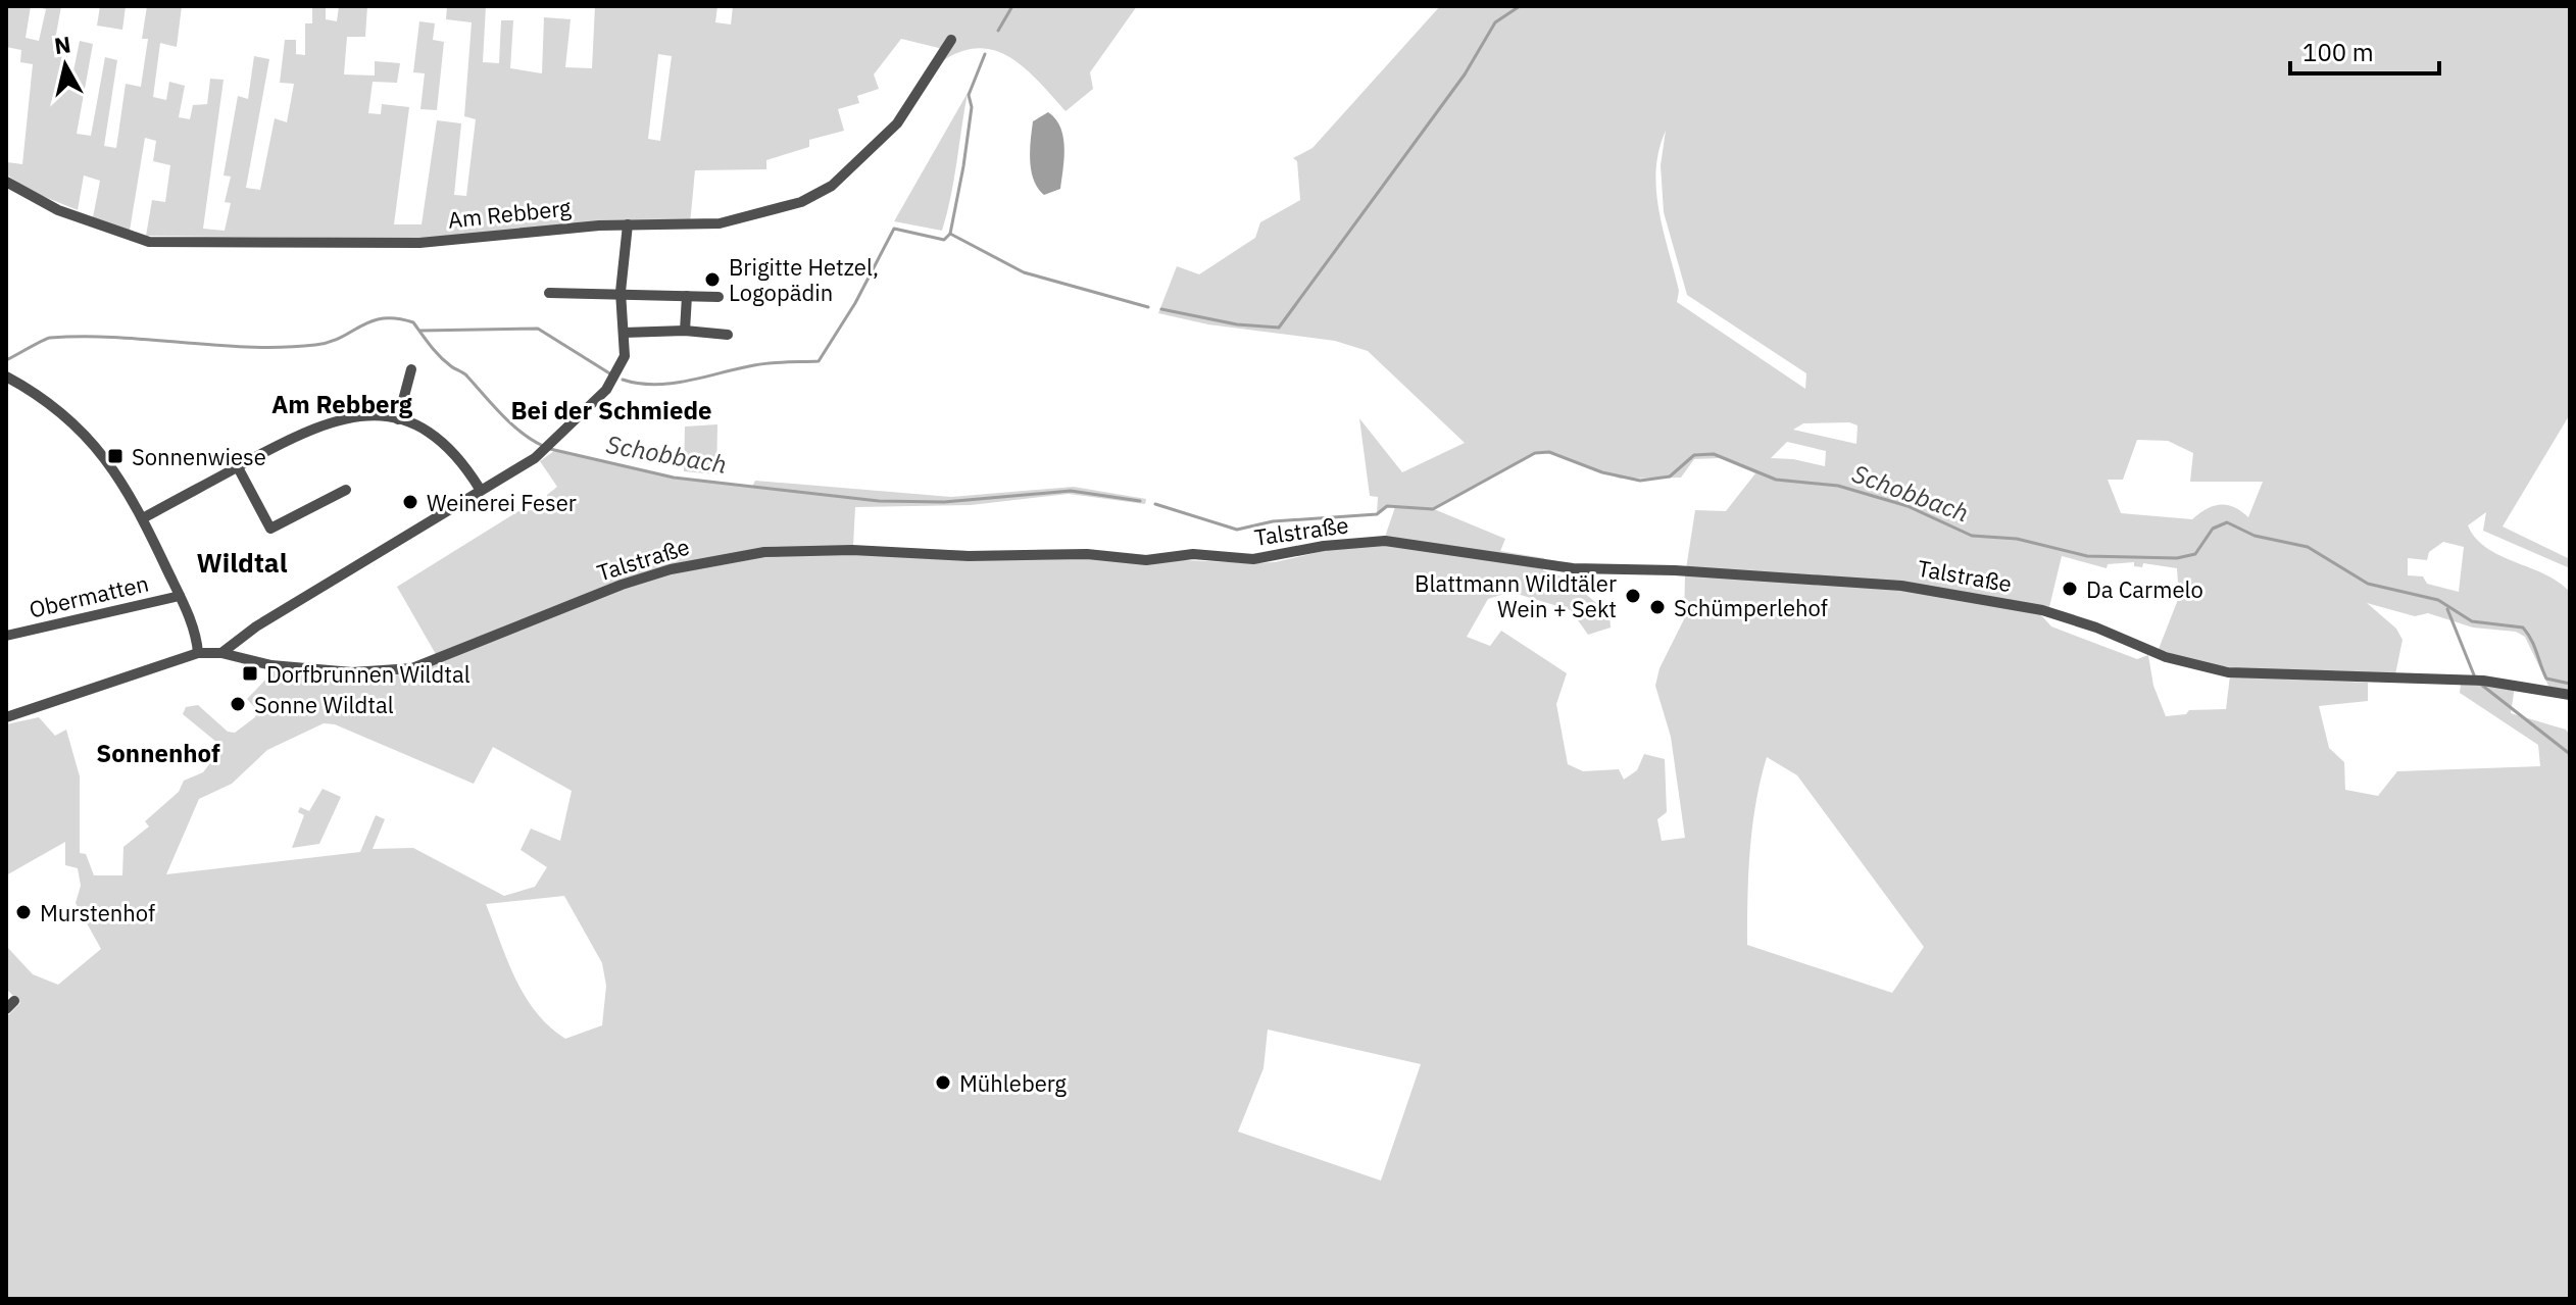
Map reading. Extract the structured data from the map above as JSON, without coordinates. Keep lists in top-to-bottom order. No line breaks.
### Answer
{"streets":{"street":["Am Rebberg","Talstraße","Obermatten"]},"districts":["Am Rebberg","Bei der Schmiede","Wildtal","Sonnenhof"],"water":["Schobbach"],"places":{"other":["Brigitte Hetzel, Logopädin","Weinerei Feser","Da Carmelo","Blattmann Wildtäler Wein + Sekt","Schümperlehof","Sonne Wildtal","Murstenhof","Mühleberg"],"transit":["Sonnenwiese","Dorfbrunnen Wildtal"]},"scale_bar":"100 m","north":"top"}
